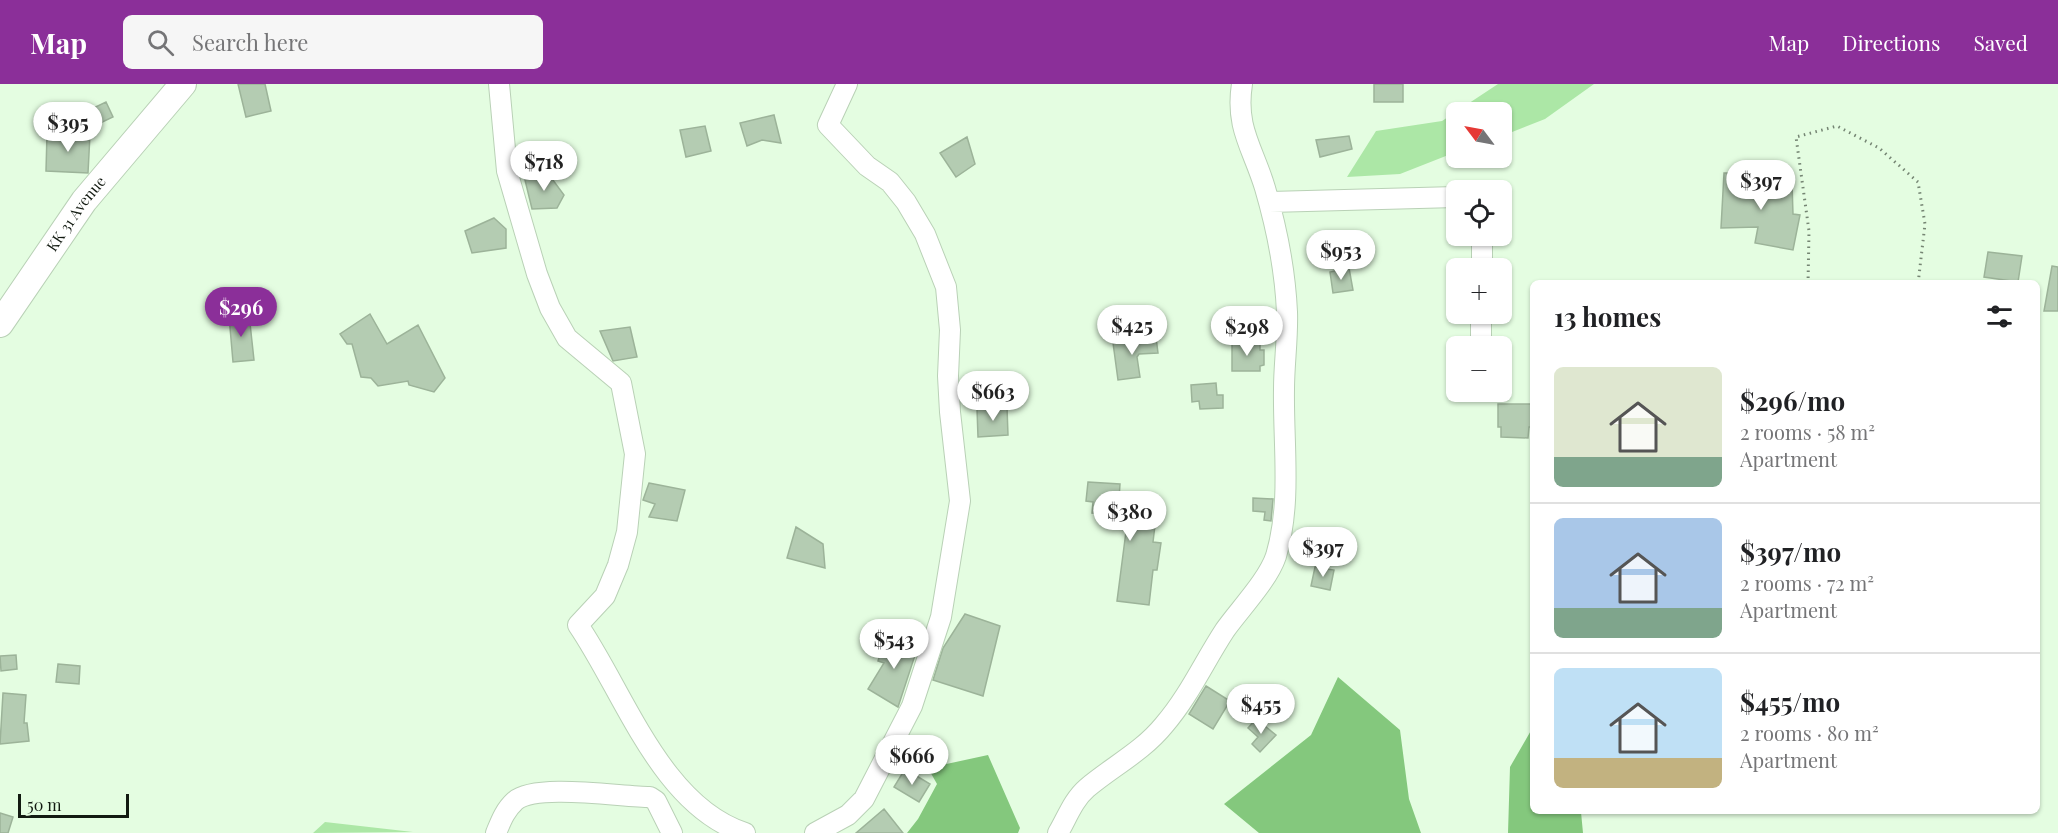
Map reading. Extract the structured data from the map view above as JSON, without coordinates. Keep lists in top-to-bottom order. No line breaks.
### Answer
{"streets":{"main road":["KK 31 Avenue"]},"scale_bar":"50 m","north":"top left","page":{"header":"Map","search":"Search here","nav":["Map","Directions","Saved"],"map_buttons":["+","−"],"price":["$395","$718","$397","$953","$296","$425","$298","$663","$380","$397","$543","$455","$666"],"heading":"13 homes","list":[{"name":"$296/mo","note":"2 rooms · 58 m² · Apartment"},{"name":"$397/mo","note":"2 rooms · 72 m² · Apartment"},{"name":"$455/mo","note":"2 rooms · 80 m² · Apartment"}],"scale":"50 m"}}
